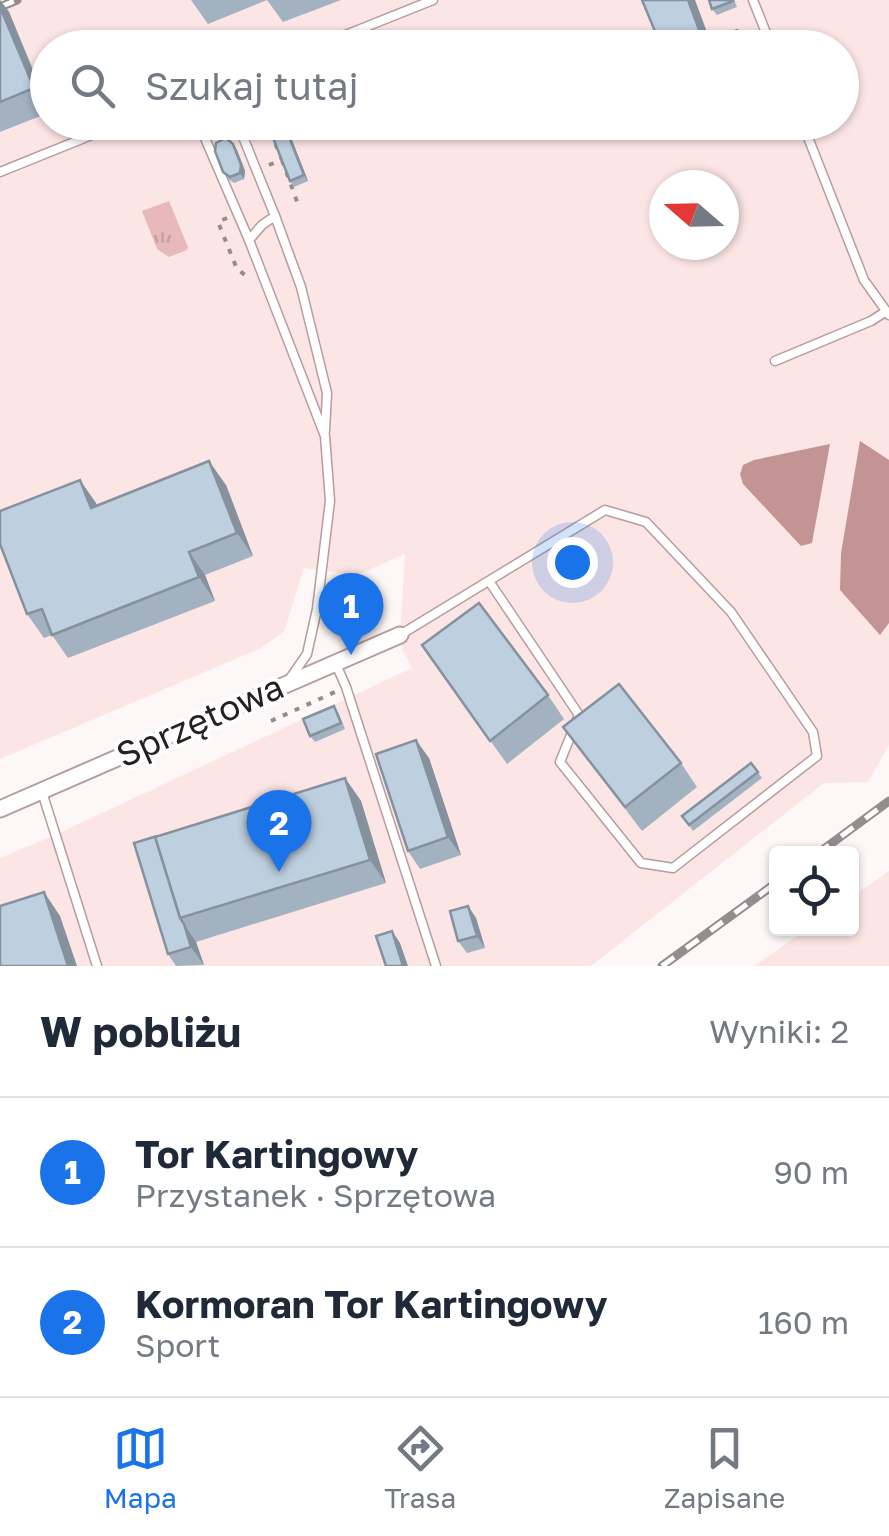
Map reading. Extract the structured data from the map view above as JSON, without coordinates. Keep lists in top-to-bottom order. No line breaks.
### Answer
{"streets":{"street":["Sprzętowa"]},"north":"left","page":{"search":"Szukaj tutaj","pins":["1","2"],"heading":["W pobliżu","Wyniki: 2"],"list":[{"mark":"1","name":"Tor Kartingowy","note":"Przystanek · Sprzętowa","value":"90 m"},{"mark":"2","name":"Kormoran Tor Kartingowy","note":"Sport","value":"160 m"}],"nav":["Mapa","Trasa","Zapisane"]}}
